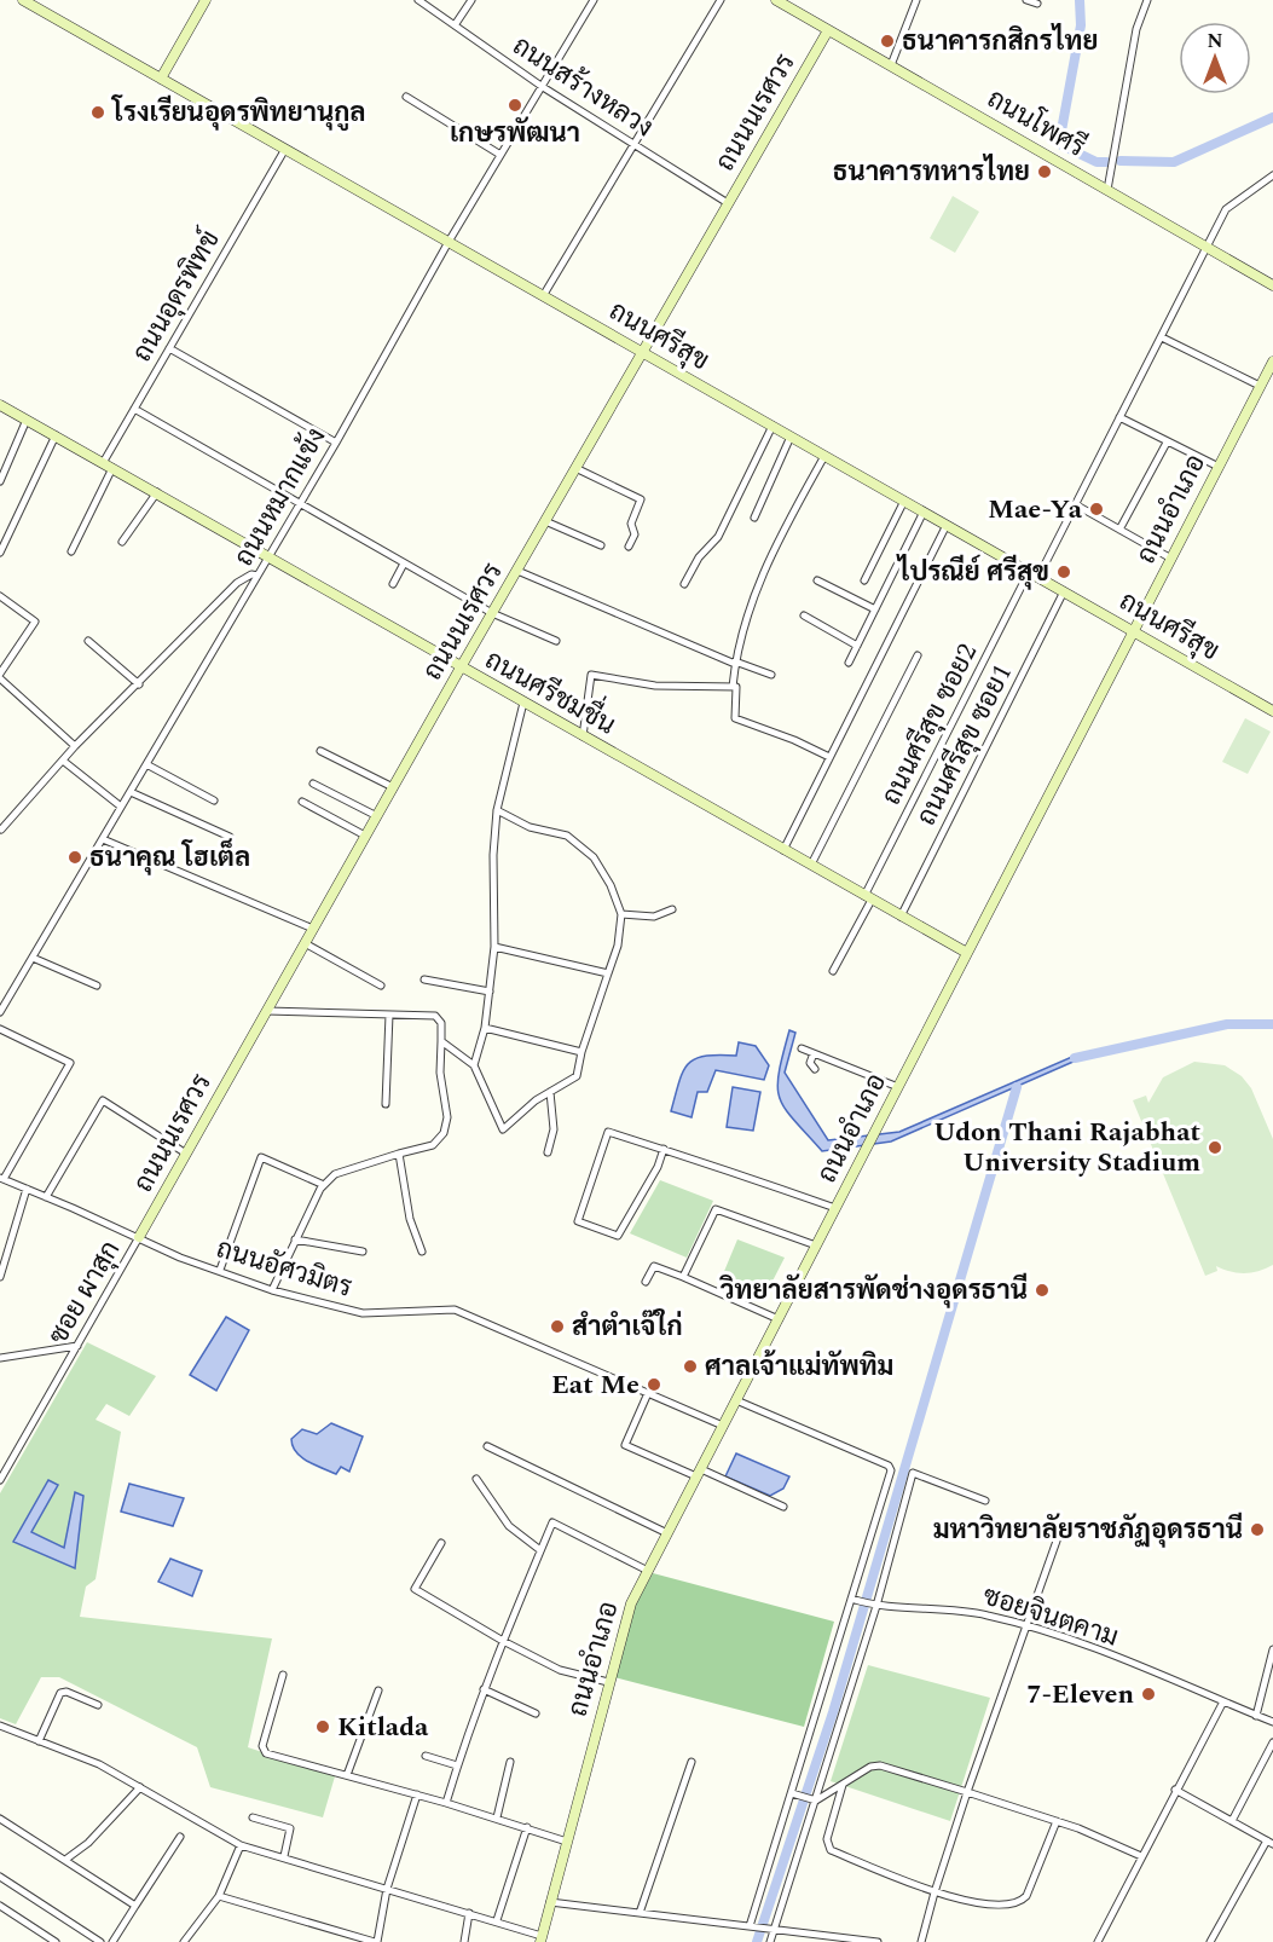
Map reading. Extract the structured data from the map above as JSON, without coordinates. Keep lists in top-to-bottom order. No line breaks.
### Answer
{"streets":{"street":["ถนนสร้างหลวง","ถนนนเรศวร","ถนนโพศรี","ถนนอุดรพิทข์","ถนนศรีสุข","ถนนหมากแข้ง","ถนนอำเภอ","ถนนศรีชมชื่น","ถนนศรีสุข ซอย2","ถนนศรีสุข ซอย1","ถนนอัศวมิตร","ซอย ผาสุก","ซอยจินตคาม"]},"crossings":[["ถนนสร้างหลวง","ถนนนเรศวร"],["ถนนสร้างหลวง","ถนนหมากแข้ง"],["ถนนนเรศวร","ถนนโพศรี"],["ถนนนเรศวร","ถนนศรีสุข"],["ถนนนเรศวร","ถนนศรีชมชื่น"],["ถนนนเรศวร","ถนนอัศวมิตร"],["ถนนนเรศวร","ซอย ผาสุก"],["ถนนโพศรี","ถนนศรีสุข ซอย2"],["ถนนอุดรพิทข์","ถนนศรีสุข"],["ถนนอุดรพิทข์","ถนนศรีชมชื่น"],["ถนนศรีสุข","ถนนหมากแข้ง"],["ถนนศรีสุข","ถนนอำเภอ"],["ถนนศรีสุข","ถนนศรีสุข ซอย2"],["ถนนศรีสุข","ถนนศรีสุข ซอย1"],["ถนนหมากแข้ง","ถนนศรีชมชื่น"],["ถนนอำเภอ","ถนนศรีชมชื่น"],["ถนนอำเภอ","ถนนอัศวมิตร"],["ถนนศรีชมชื่น","ถนนศรีสุข ซอย2"],["ถนนศรีชมชื่น","ถนนศรีสุข ซอย1"],["ถนนอัศวมิตร","ซอย ผาสุก"]],"places":["ธนาคารกสิกรไทย","เกษรพัฒนา","โรงเรียนอุดรพิทยานุกูล","ธนาคารทหารไทย","Mae-Ya","ไปรณีย์ ศรีสุข","ธนาคุณ โฮเต็ล","Udon Thani Rajabhat University Stadium","วิทยาลัยสารพัดช่างอุดรธานี","สำตำเจ๊ใก่","ศาลเจ้าแม่ทัพทิม","Eat Me","มหาวิทยาลัยราชภัฏอุดรธานี","7-Eleven","Kitlada"],"north":"top"}
